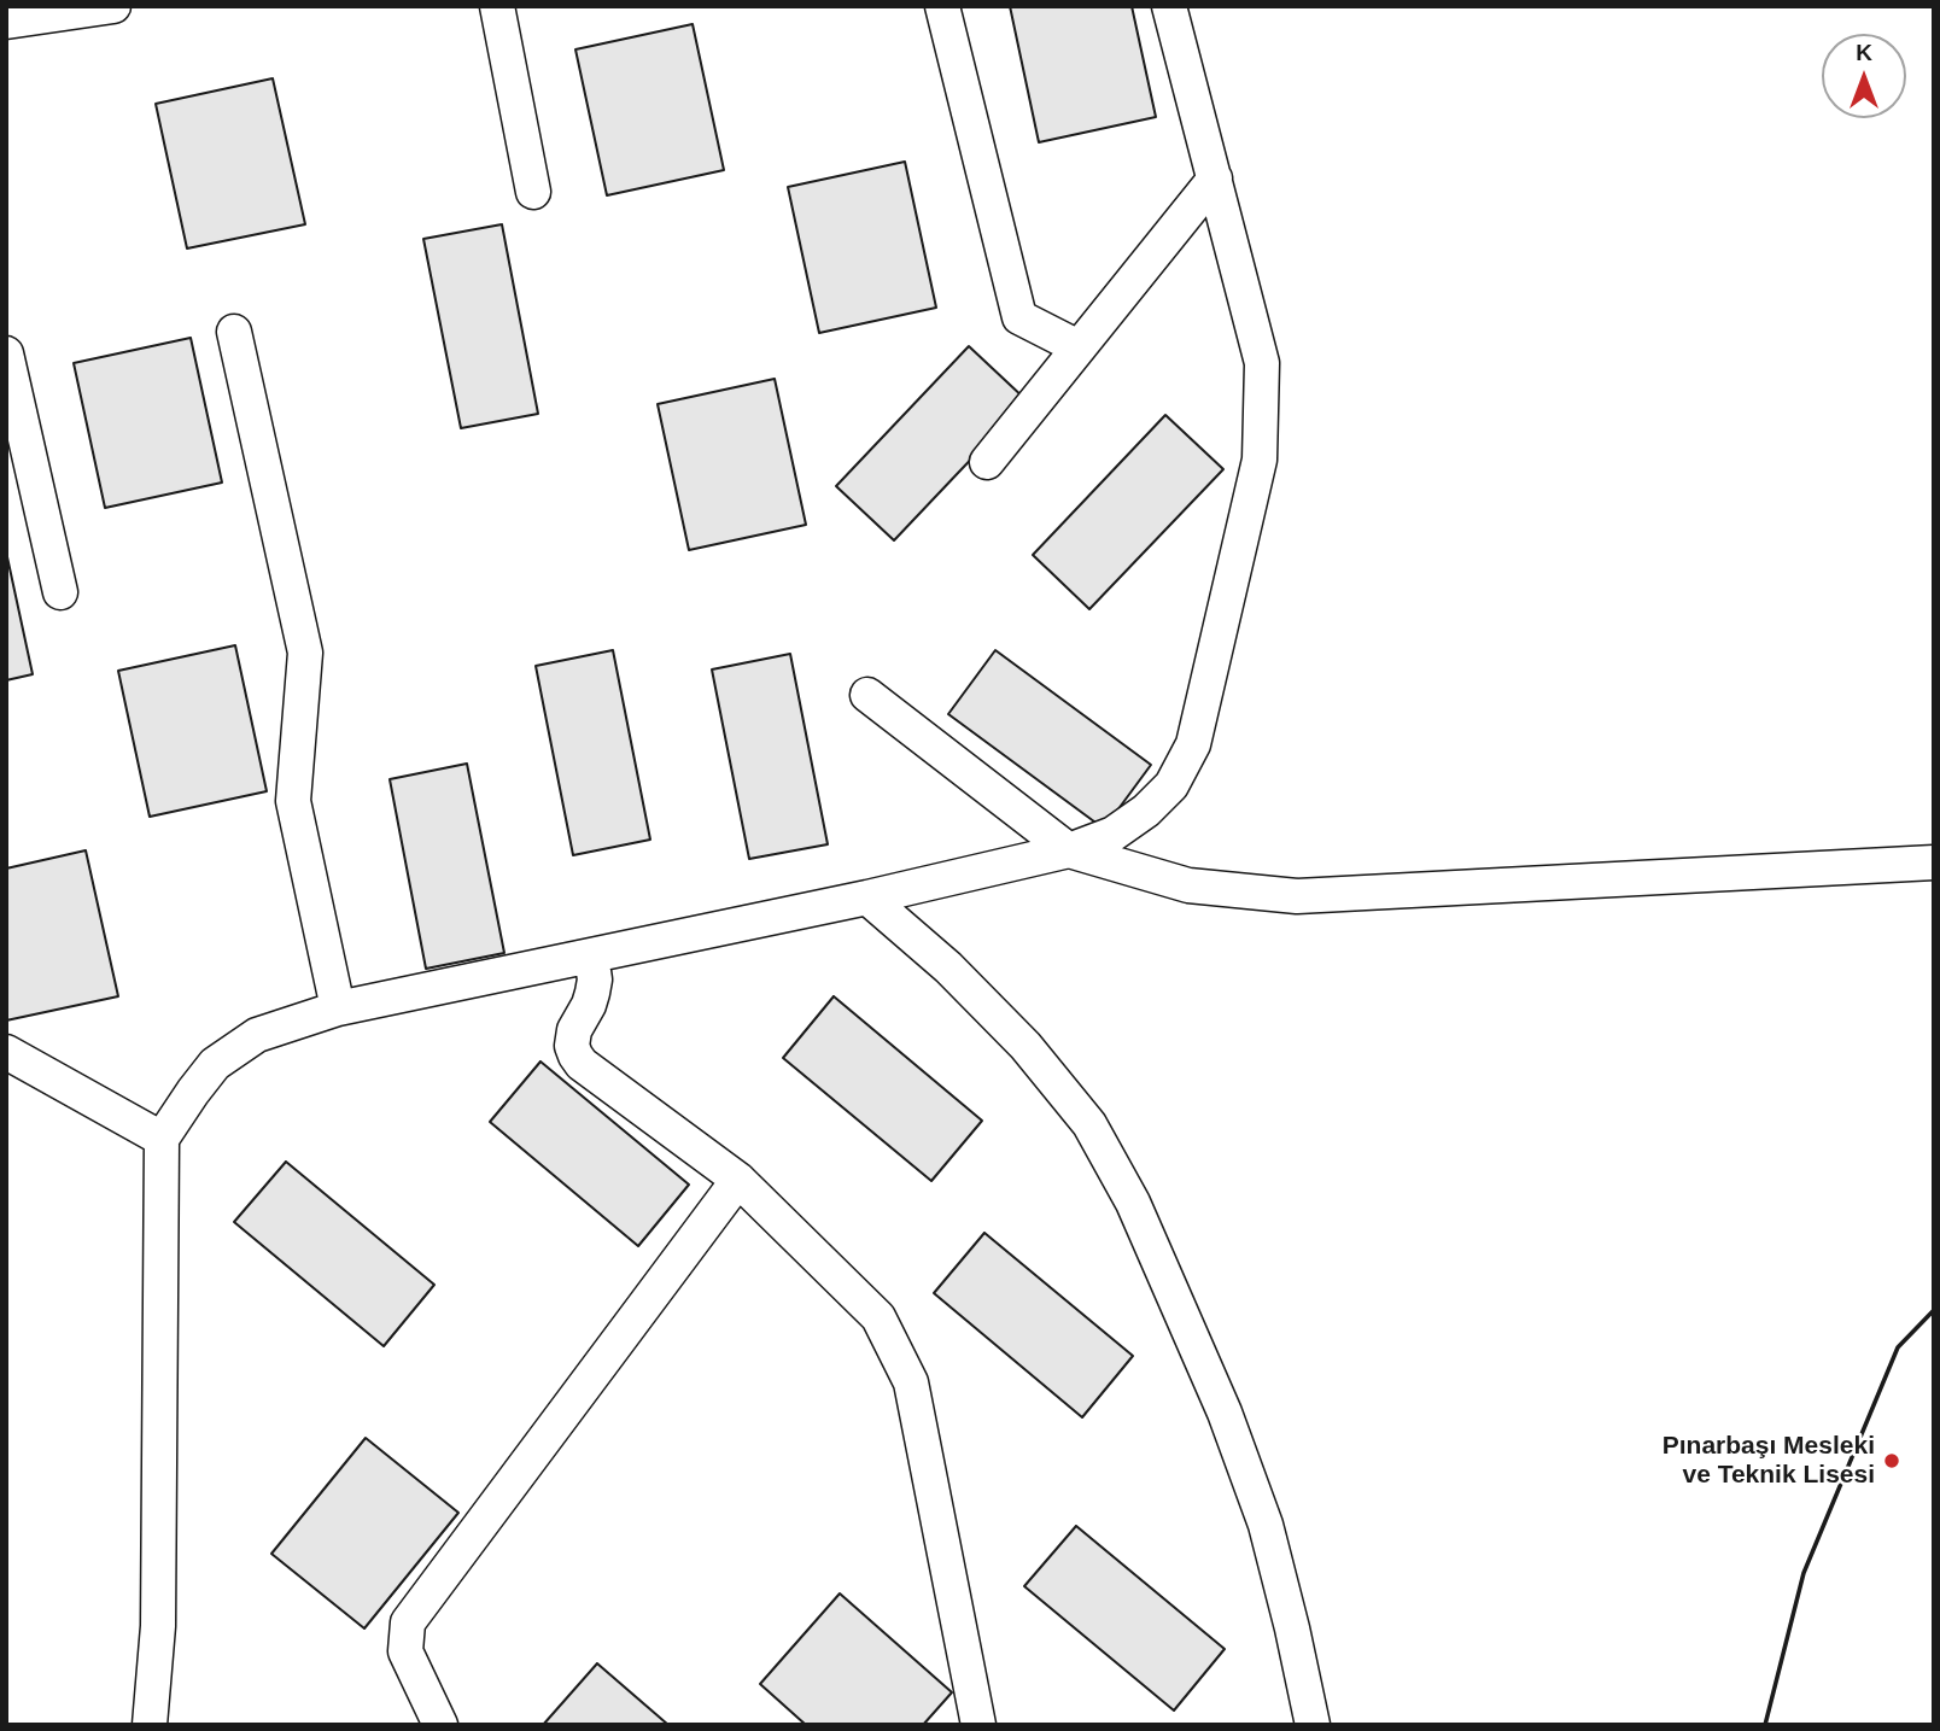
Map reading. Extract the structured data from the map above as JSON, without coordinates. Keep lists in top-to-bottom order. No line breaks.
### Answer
{"places":["Pınarbaşı Mesleki ve Teknik Lisesi"],"north":"top"}
